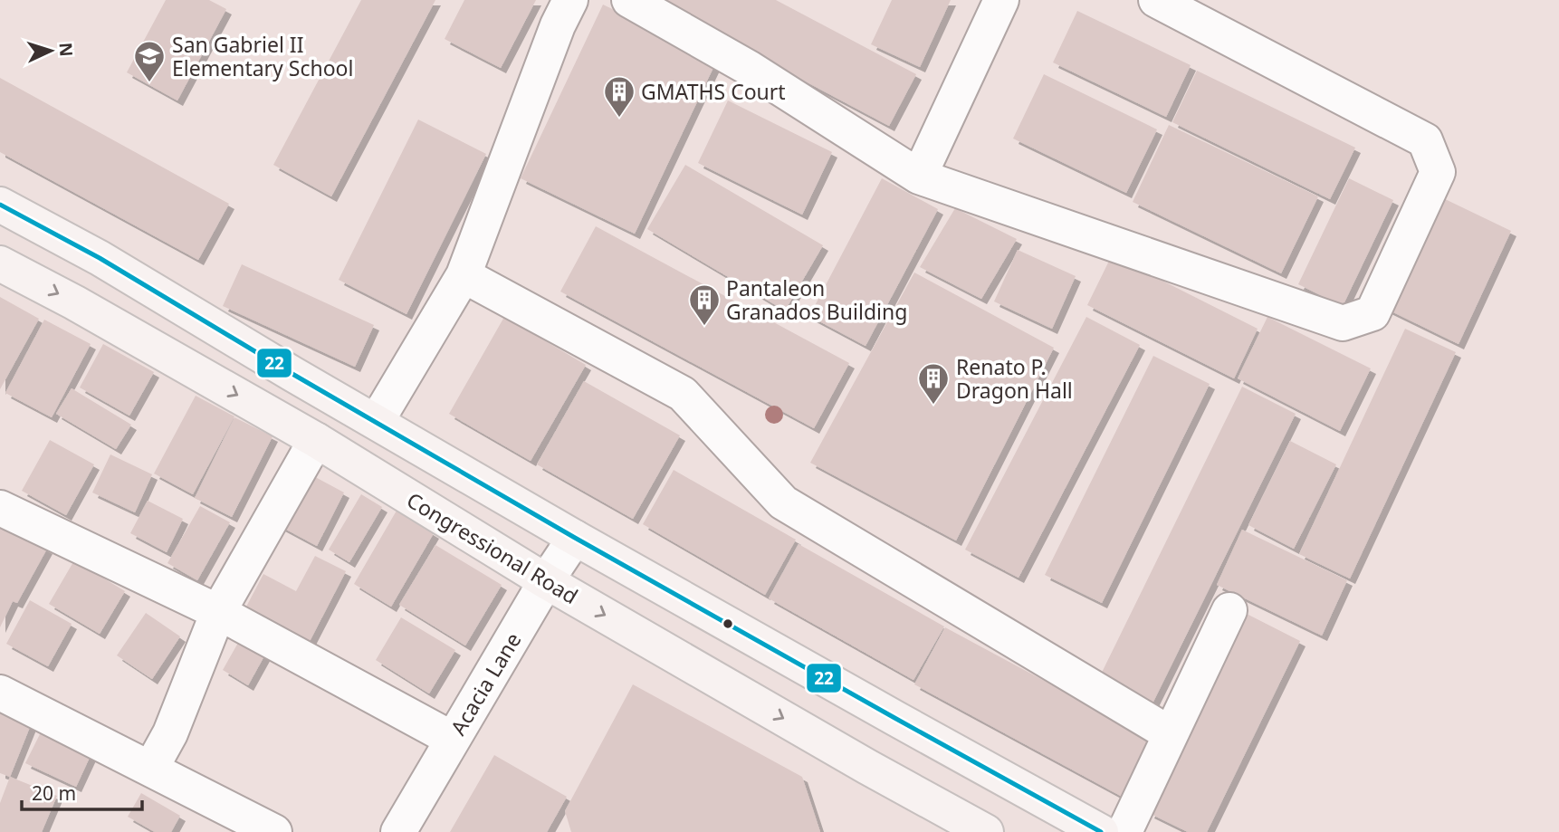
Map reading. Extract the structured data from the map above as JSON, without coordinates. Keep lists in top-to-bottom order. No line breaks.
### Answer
{"streets":{"main road":["Congressional Road"],"street":["Acacia Lane"]},"crossings":[["Congressional Road","Acacia Lane"]],"places":{"school or university":["San Gabriel II Elementary School"],"building":["GMATHS Court","Pantaleon Granados Building","Renato P. Dragon Hall"]},"lines":["transit line 22"],"scale_bar":"20 m","north":"right"}
